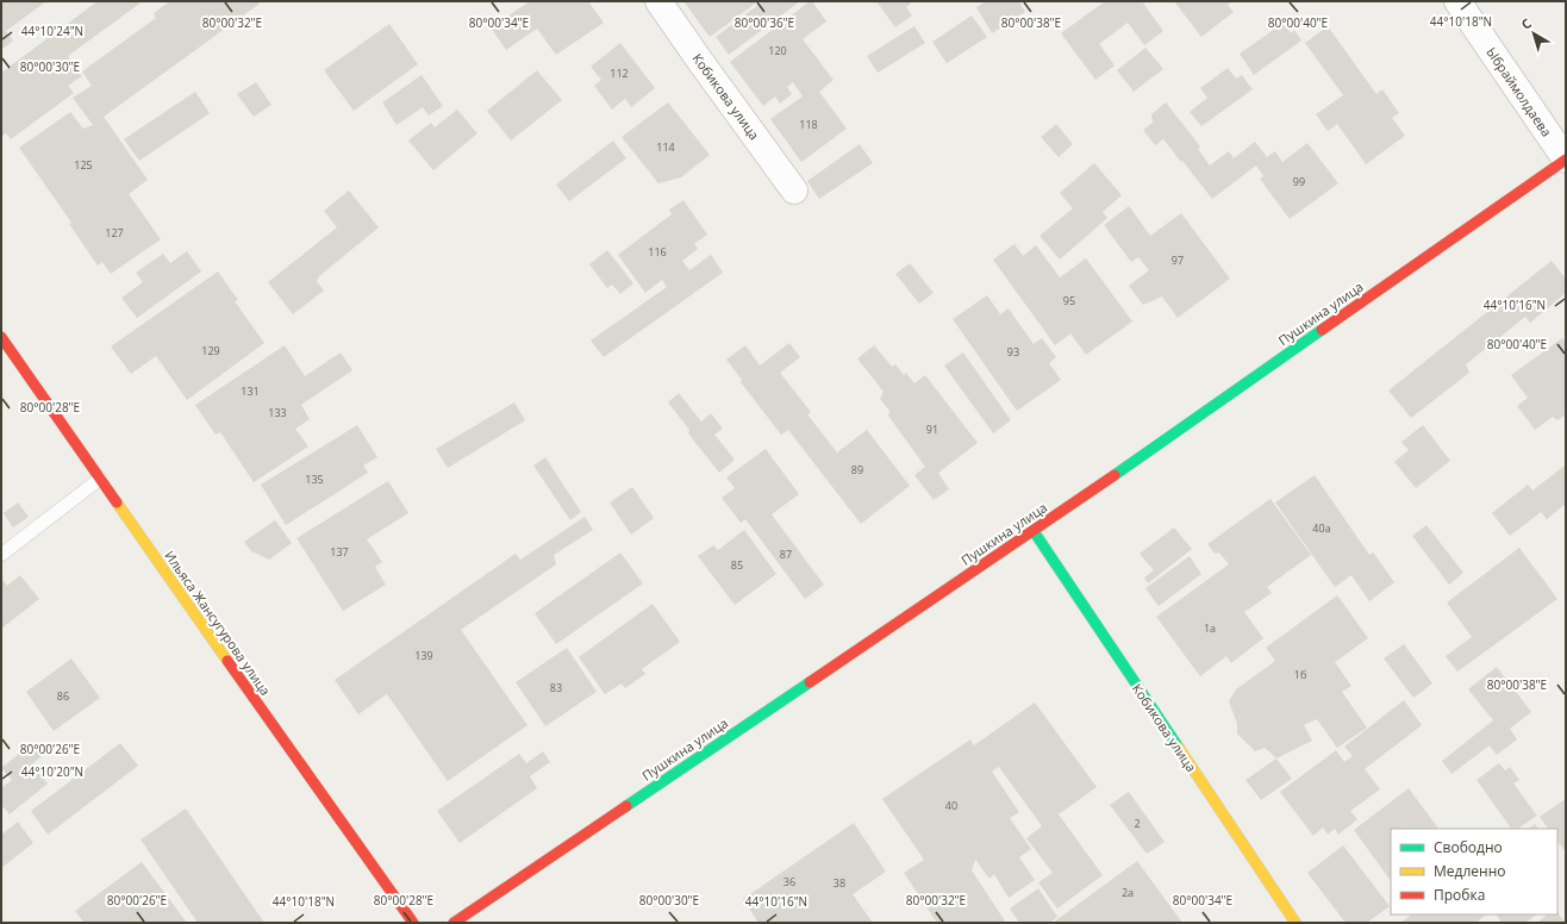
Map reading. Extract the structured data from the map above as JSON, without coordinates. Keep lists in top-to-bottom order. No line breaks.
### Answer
{"streets":{"street":["Ыбраймолдаева","Кобикова улица","Пушкина улица","Ильяса Жансугурова улица"]},"crossings":[["Ыбраймолдаева","Пушкина улица"],["Кобикова улица","Пушкина улица"]],"house_numbers":["120","112","118","114","125","99","127","116","97","95","129","93","131","133","91","89","135","40а","137","87","85","1а","139","1б","83","86","40","2","36","38","2а"],"legend":["Свободно","Медленно","Пробка"],"north":"top left","coordinates":["44°10'18\"N","80°00'32\"E","80°00'36\"E","80°00'34\"E","80°00'38\"E","80°00'40\"E","44°10'24\"N","80°00'30\"E","44°10'16\"N","80°00'28\"E","80°00'26\"E","44°10'20\"N"]}
